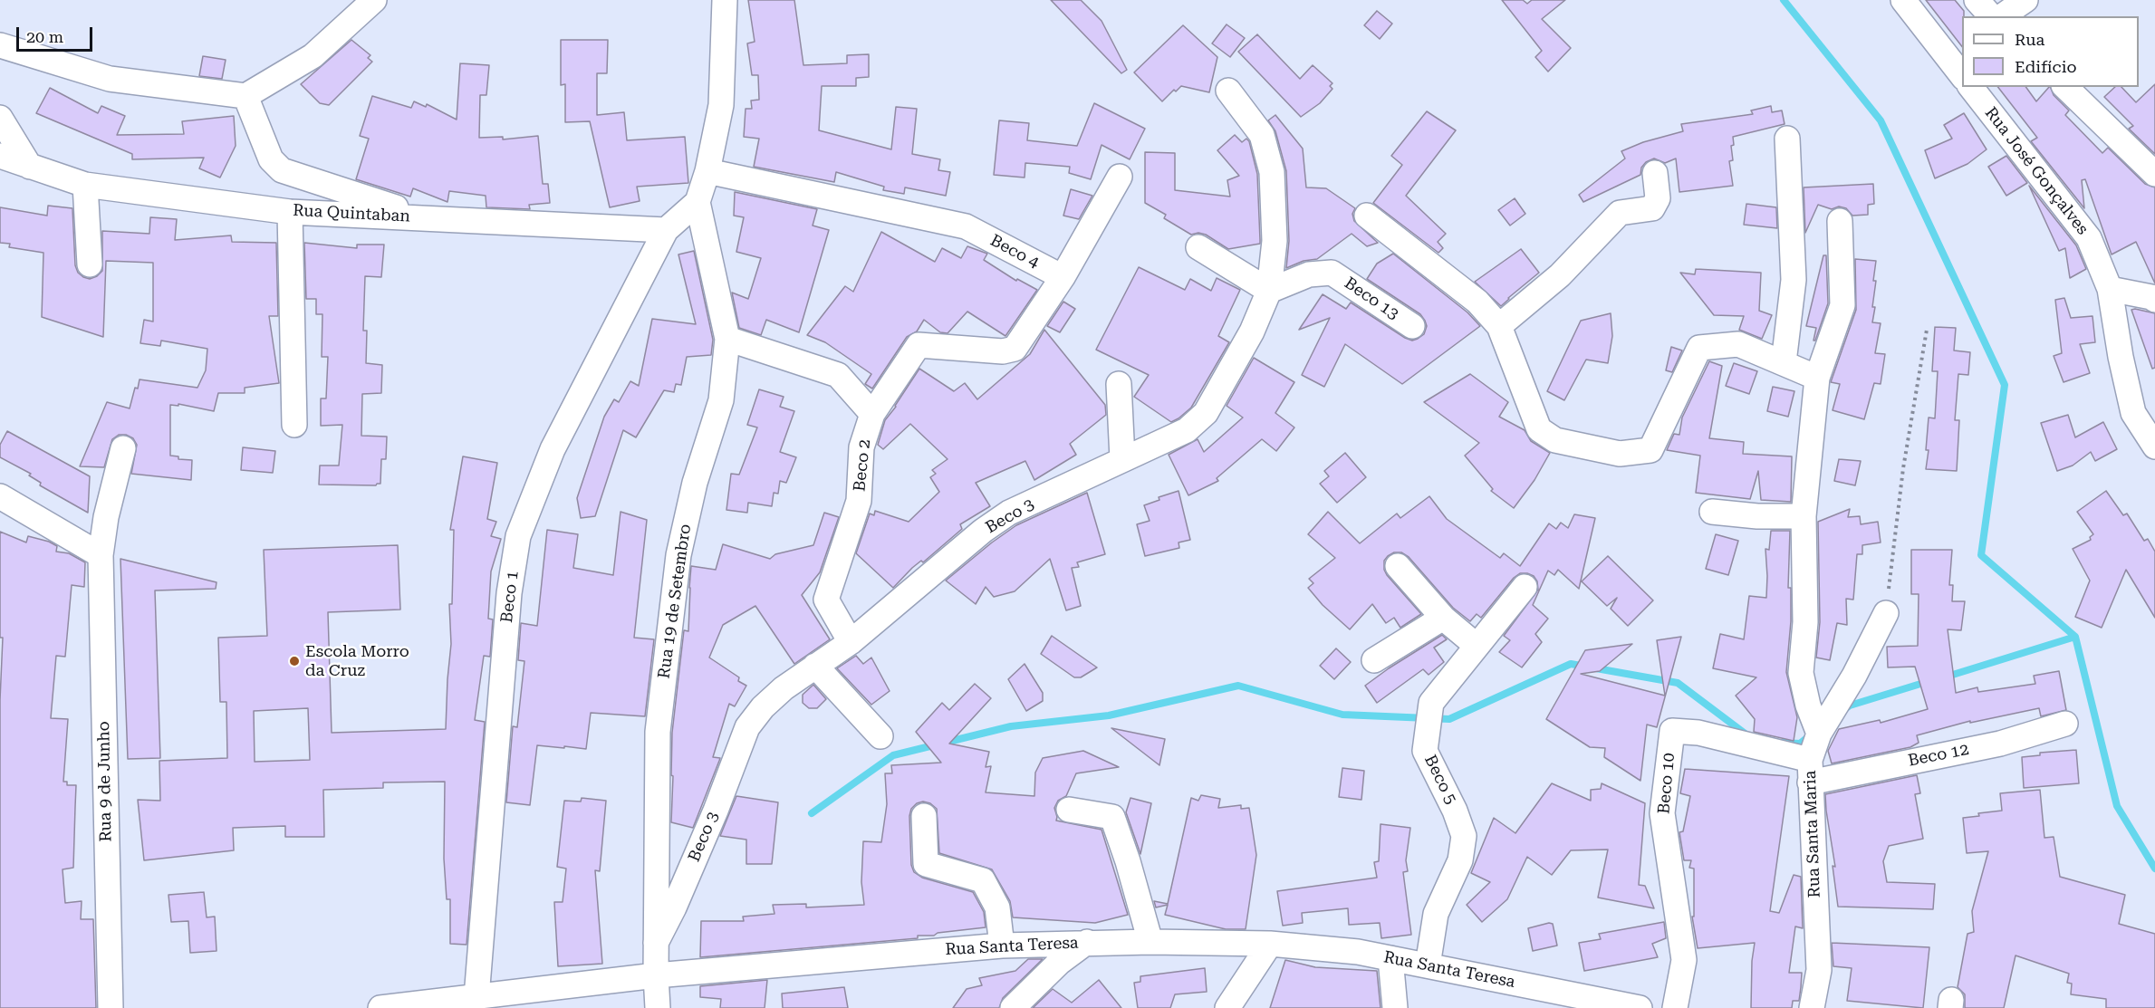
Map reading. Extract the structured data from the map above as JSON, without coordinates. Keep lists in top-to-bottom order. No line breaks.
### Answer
{"streets":{"street":["Rua José Gonçalves","Rua Quintaban","Beco 4","Beco 13","Beco 2","Beco 3","Beco 1","Rua 19 de Setembro","Beco 12","Beco 5","Rua 9 de Junho","Beco 10","Rua Santa Maria","Rua Santa Teresa"]},"crossings":[["Rua Quintaban","Beco 1"],["Beco 13","Beco 3"],["Beco 2","Beco 3"],["Beco 3","Rua 19 de Setembro"],["Beco 1","Rua Santa Teresa"],["Rua 19 de Setembro","Rua Santa Teresa"],["Beco 12","Beco 10"],["Beco 12","Rua Santa Maria"],["Beco 5","Rua Santa Teresa"],["Beco 10","Rua Santa Maria"]],"places":["Escola Morro da Cruz"],"legend":["Rua","Edifício"],"scale_bar":"20 m"}
